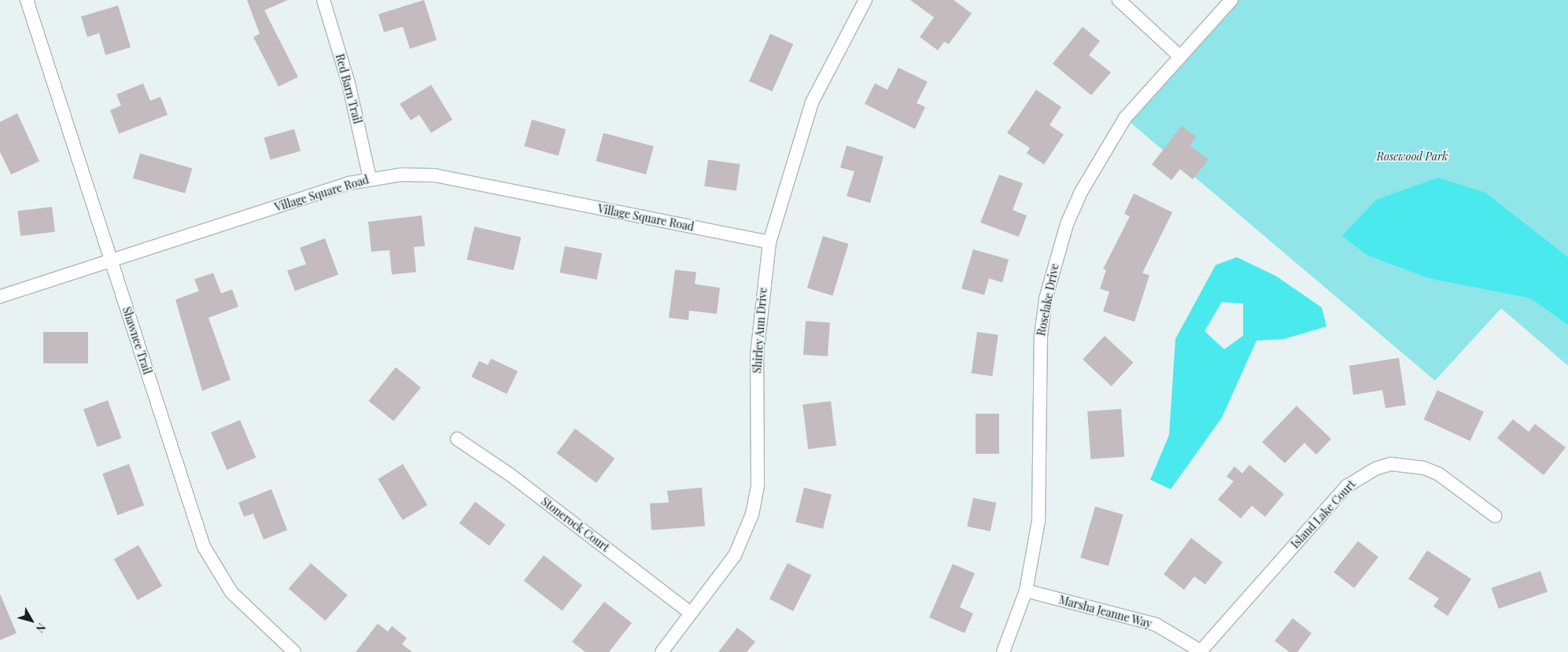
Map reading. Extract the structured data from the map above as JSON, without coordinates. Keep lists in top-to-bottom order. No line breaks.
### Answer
{"streets":{"street":["Red Barn Trail","Village Square Road","Roselake Drive","Shirley Ann Drive","Shawnee Trail","Island Lake Court","Stonerock Court","Marsha Jeanne Way"]},"crossings":[["Red Barn Trail","Village Square Road"],["Village Square Road","Shirley Ann Drive"],["Village Square Road","Shawnee Trail"],["Roselake Drive","Marsha Jeanne Way"],["Shirley Ann Drive","Stonerock Court"],["Island Lake Court","Marsha Jeanne Way"]],"parks":["Rosewood Park"],"north":"bottom right"}
